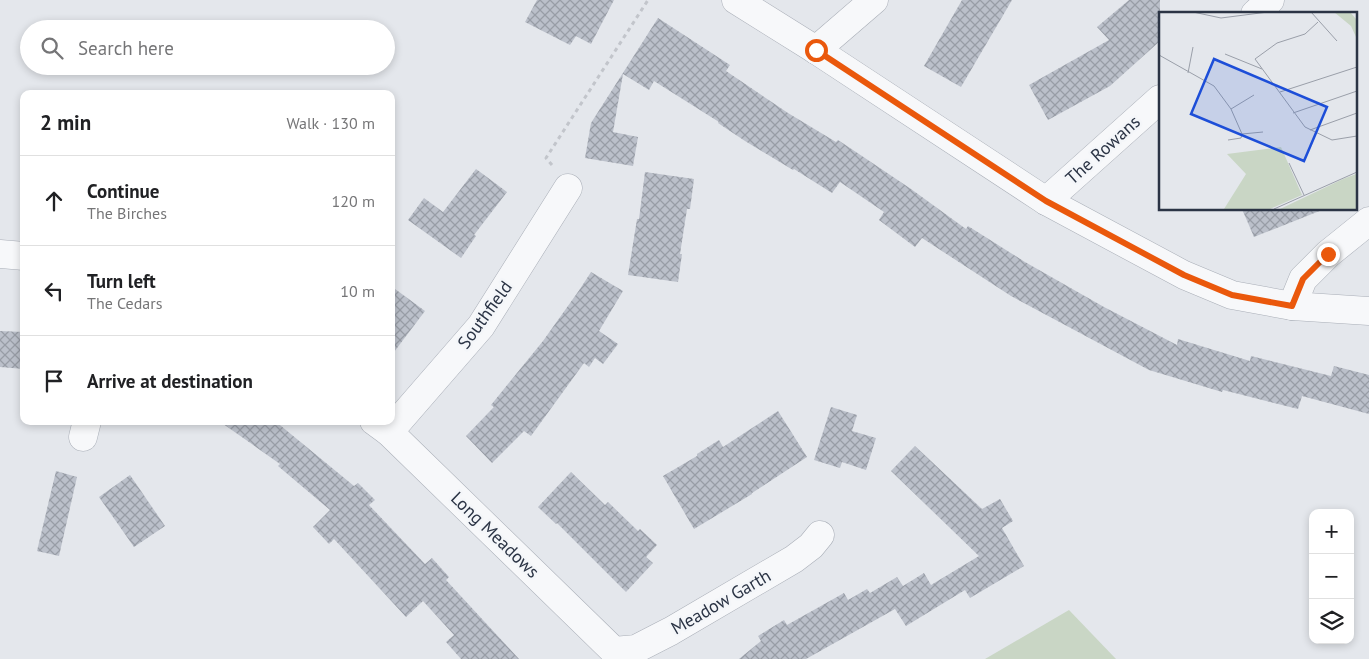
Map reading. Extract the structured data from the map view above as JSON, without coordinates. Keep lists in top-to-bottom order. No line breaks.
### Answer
{"streets":{"street":["The Rowans","Southfield","Long Meadows","Meadow Garth"]},"crossings":[["Long Meadows","Meadow Garth"]],"page":{"search":"Search here","heading":["2 min","Walk · 130 m"],"list":[["Continue","The Birches","120 m"],["Turn left","The Cedars","10 m"],"Arrive at destination"],"map_buttons":["+","−"]}}
